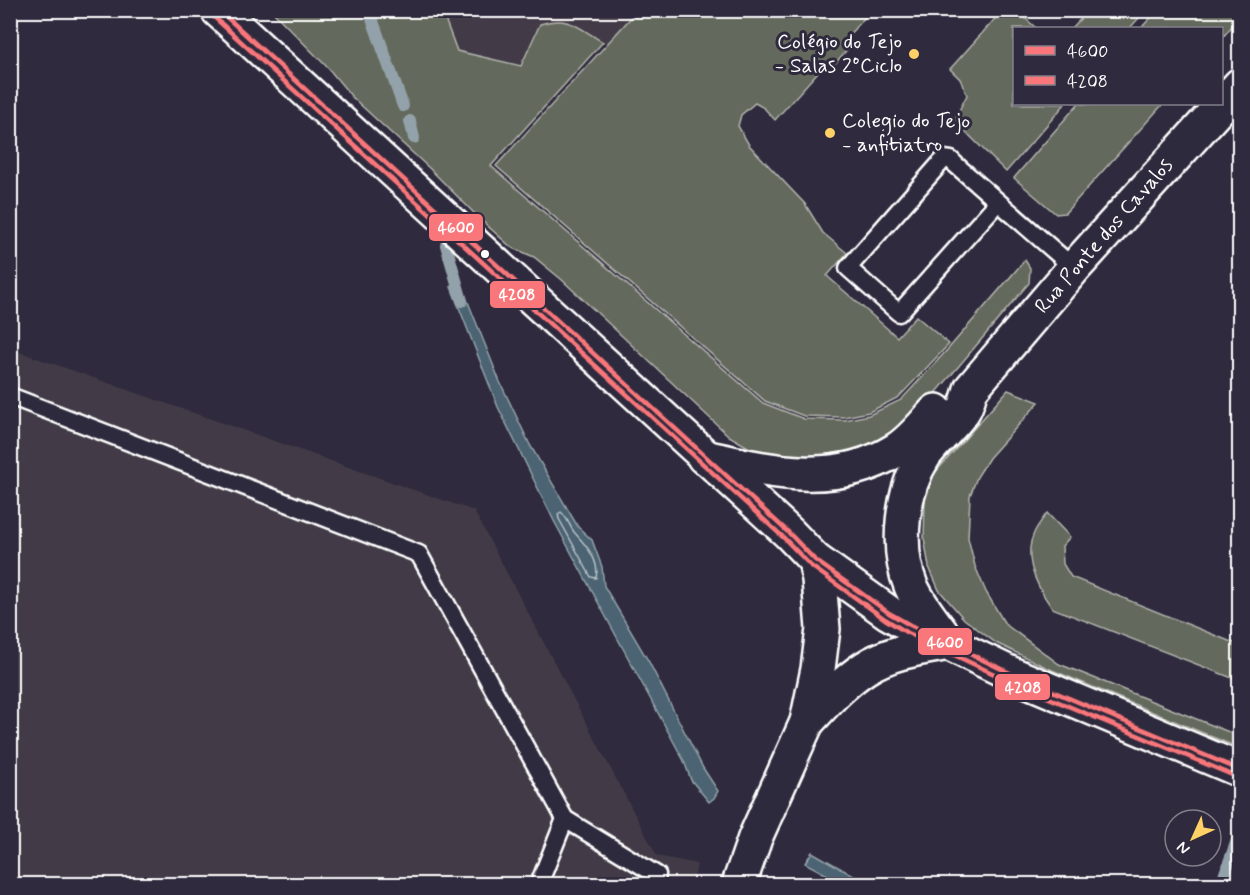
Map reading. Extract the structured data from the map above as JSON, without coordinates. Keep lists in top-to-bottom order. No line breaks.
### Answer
{"streets":{"street":["Rua Ponte dos Cavalos"]},"places":["Colégio do Tejo - Salas 2ºCiclo","Colegio do Tejo - anfitiatro"],"lines":["transit line 4600","transit line 4208"],"legend":["4600","4208"],"north":"bottom left"}
